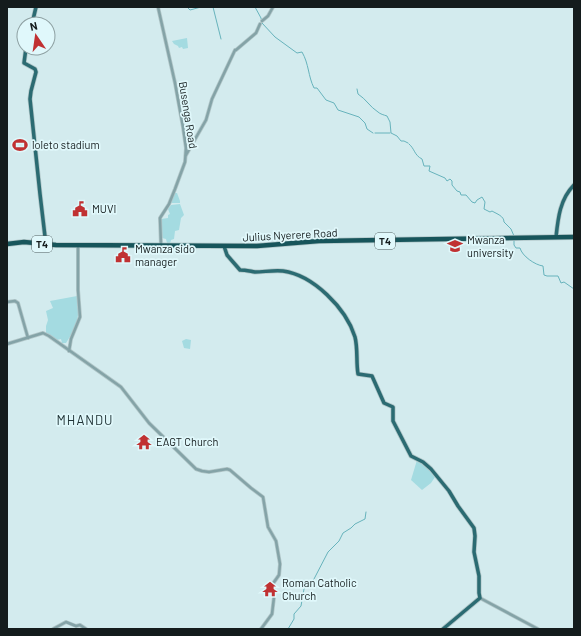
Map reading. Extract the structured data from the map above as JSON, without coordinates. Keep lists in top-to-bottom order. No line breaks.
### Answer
{"streets":{"highway":["Julius Nyerere Road","T4"],"street":["Busenga Road"]},"crossings":[["Busenga Road","Julius Nyerere Road"]],"districts":["MHANDU"],"places":{"sports":["loleto stadium"],"public building":["MUVI","Mwanza sido manager"],"school or university":["Mwanza university"],"temple":["EAGT Church","Roman Catholic Church"]},"north":"top"}
